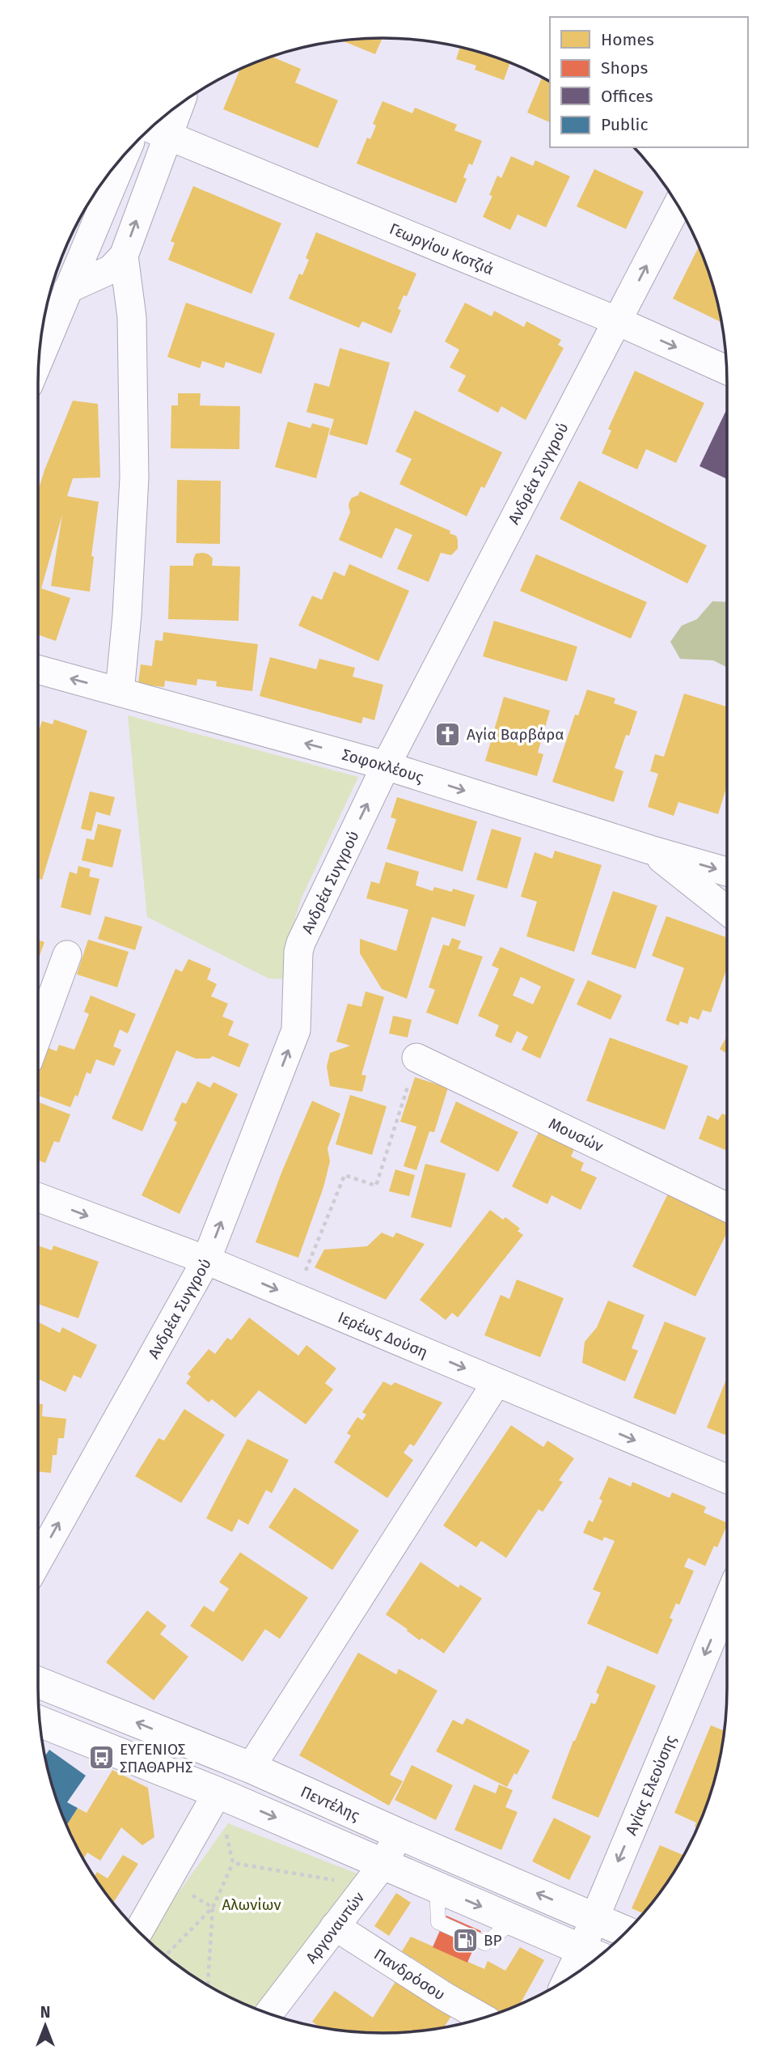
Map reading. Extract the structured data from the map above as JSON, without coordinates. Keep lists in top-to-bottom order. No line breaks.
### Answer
{"streets":{"main road":["Πεντέλης"],"street":["Γεωργίου Κοτζιά","Ανδρέα Συγγρού","Σοφοκλέους","Μουσών","Ιερέως Δούση","Αγίας Ελεούσης","Αργοναυτών","Πανδρόσου"]},"crossings":[["Γεωργίου Κοτζιά","Ανδρέα Συγγρού"],["Ανδρέα Συγγρού","Σοφοκλέους"],["Ανδρέα Συγγρού","Ιερέως Δούση"],["Αγίας Ελεούσης","Πεντέλης"],["Πεντέλης","Αργοναυτών"],["Αργοναυτών","Πανδρόσου"]],"one_way":["Ανδρέα Συγγρού","Ιερέως Δούση","Αγίας Ελεούσης"],"parks":["Αλωνίων"],"places":{"church":["Αγία Βαρβάρα"],"bus stop":["ΕΥΓΕΝΙΟΣ ΣΠΑΘΑΡΗΣ"],"fuel station":["BP"]},"legend":["Homes","Shops","Offices","Public"],"north":"top"}
